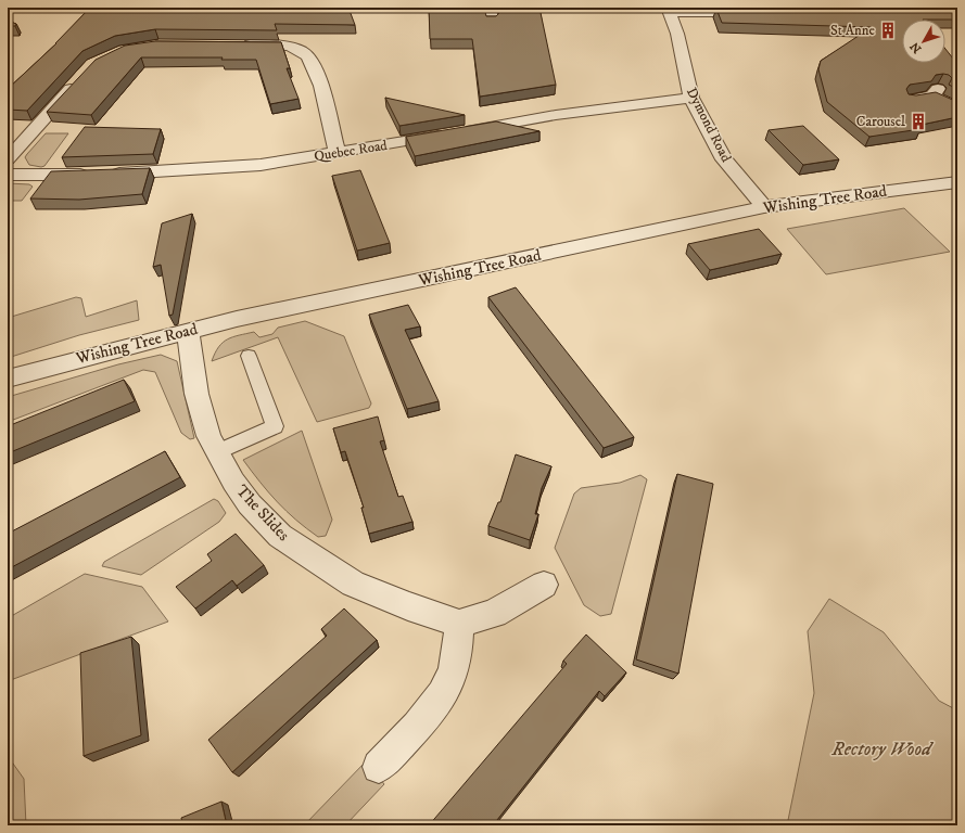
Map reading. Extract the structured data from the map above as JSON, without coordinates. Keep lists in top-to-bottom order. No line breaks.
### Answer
{"streets":{"street":["Dymond Road","Quebec Road","Wishing Tree Road","The Slides"]},"crossings":[["Dymond Road","Quebec Road"],["Dymond Road","Wishing Tree Road"],["Wishing Tree Road","The Slides"]],"parks":["Rectory Wood"],"places":{"building":["St Anne","Carousel"]},"north":"bottom left"}
